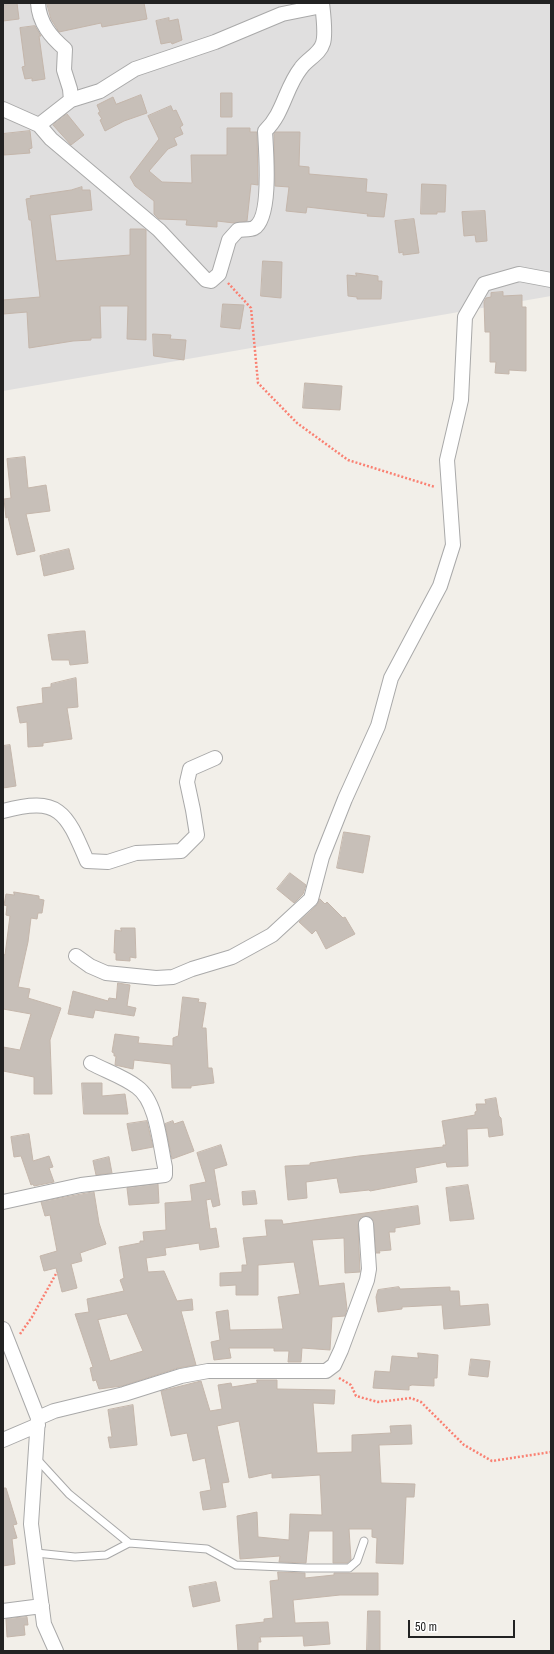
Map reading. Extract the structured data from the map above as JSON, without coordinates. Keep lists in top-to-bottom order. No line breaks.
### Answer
{"scale_bar":"50 m"}
